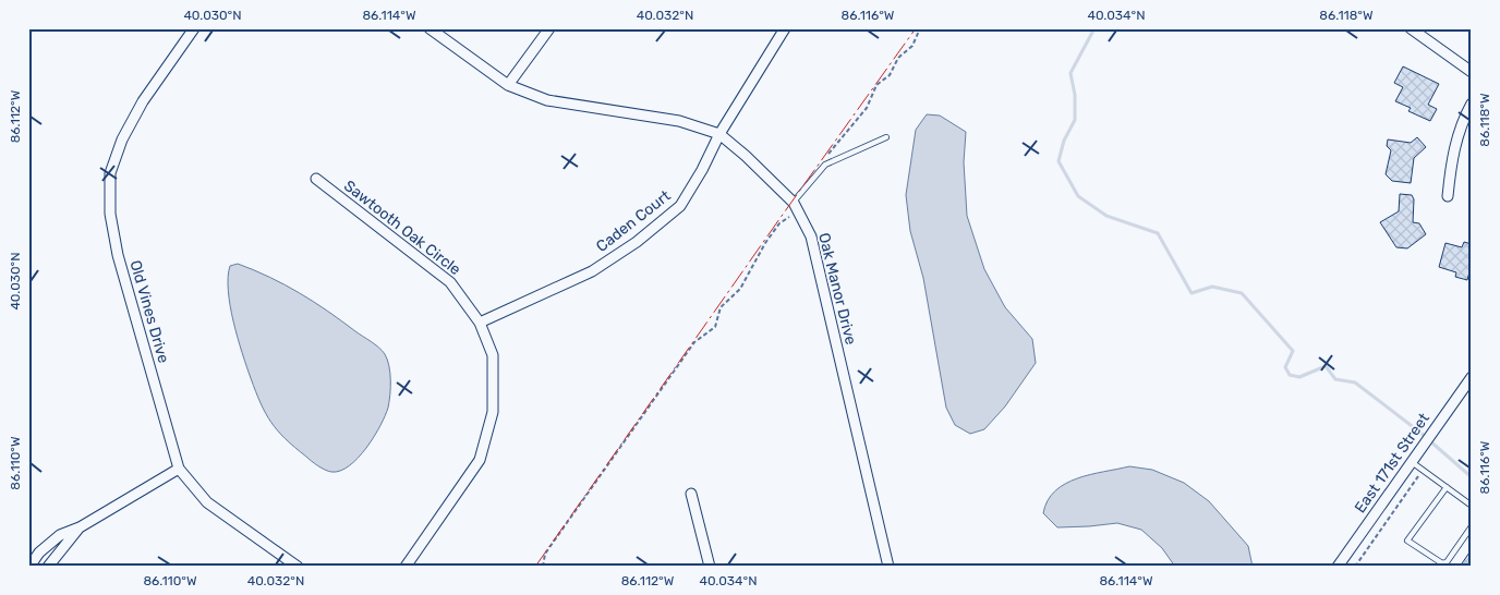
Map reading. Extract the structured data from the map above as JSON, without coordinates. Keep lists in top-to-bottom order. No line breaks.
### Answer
{"streets":{"street":["Caden Court","Sawtooth Oak Circle","Oak Manor Drive","Old Vines Drive","East 171st Street"]},"crossings":[["Caden Court","Sawtooth Oak Circle"],["Caden Court","Oak Manor Drive"]],"coordinates":["40.030°N","86.114°W","40.032°N","86.116°W","40.034°N","86.118°W","86.112°W","86.110°W"]}
